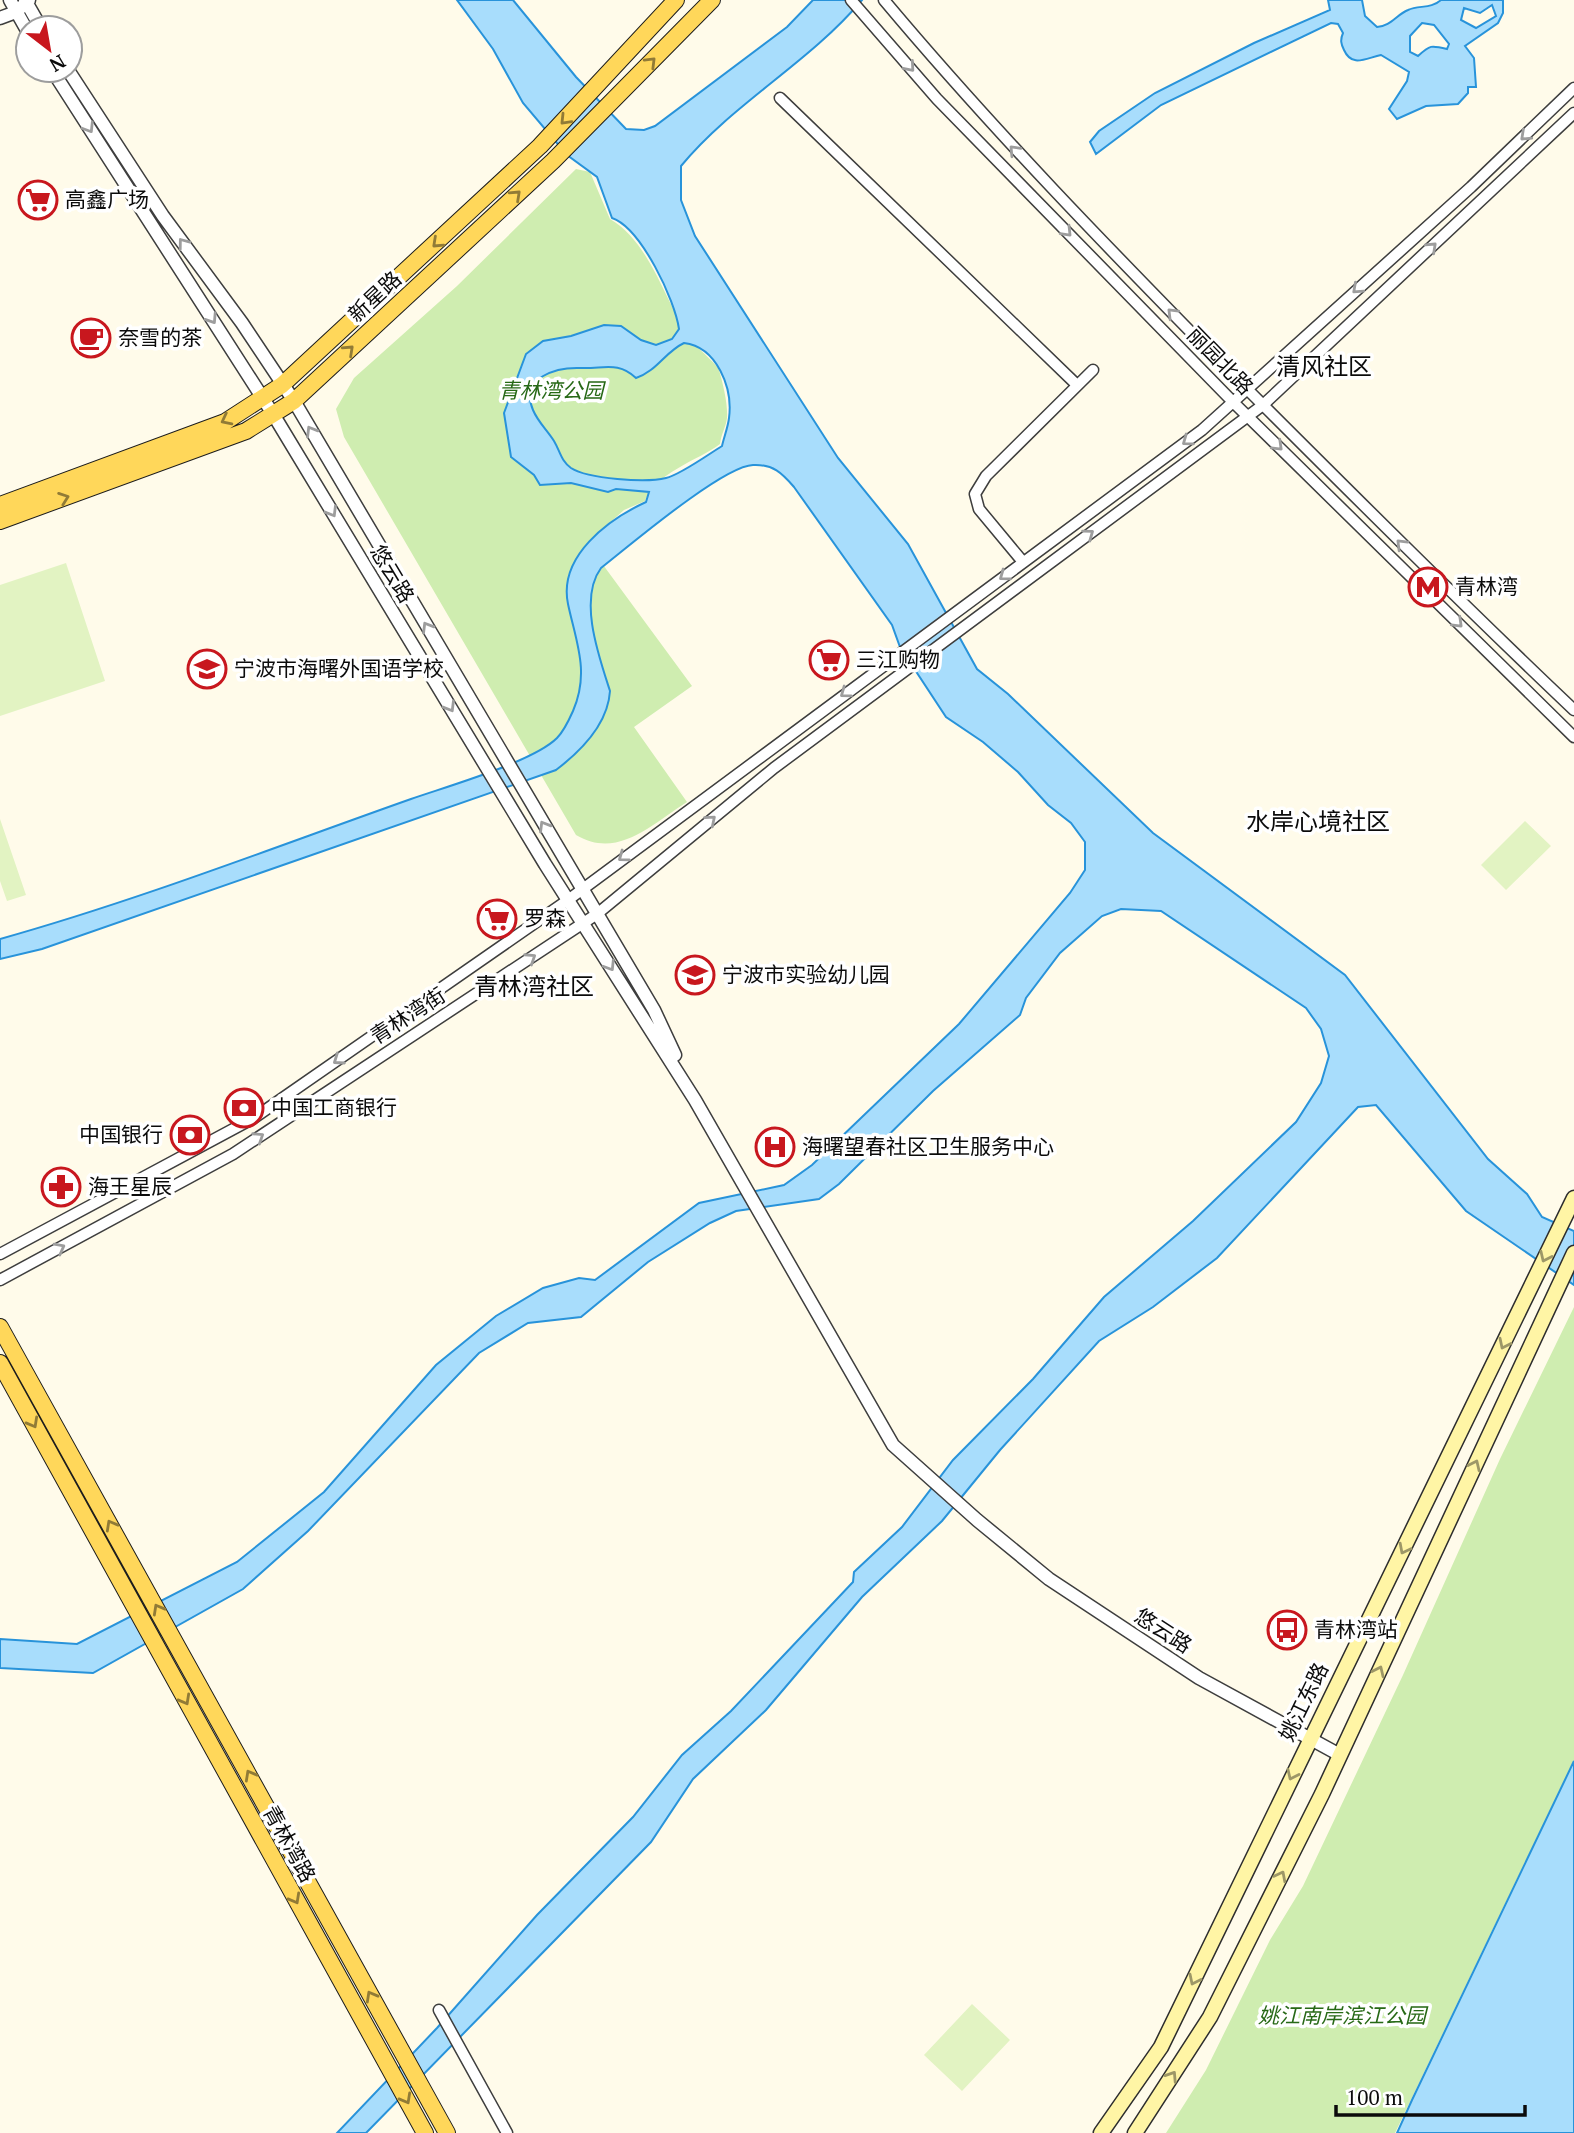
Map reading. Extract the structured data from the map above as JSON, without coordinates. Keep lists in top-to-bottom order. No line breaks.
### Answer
{"streets":{"main road":["新星路","姚江东路","青林湾路"],"street":["丽园北路","悠云路","青林湾街"]},"crossings":[["新星路","悠云路"],["丽园北路","青林湾街"],["悠云路","青林湾街"],["悠云路","姚江东路"]],"districts":["清风社区","水岸心境社区","青林湾社区"],"parks":["青林湾公园","姚江南岸滨江公园"],"places":{"supermarket":["高鑫广场","三江购物","罗森"],"cafe":["奈雪的茶"],"metro station":["青林湾"],"school or university":["宁波市海曙外国语学校","宁波市实验幼儿园"],"bank":["中国工商银行","中国银行"],"hospital":["海曙望春社区卫生服务中心"],"pharmacy":["海王星辰"],"bus stop":["青林湾站"]},"scale_bar":"100 m","north":"bottom right"}
